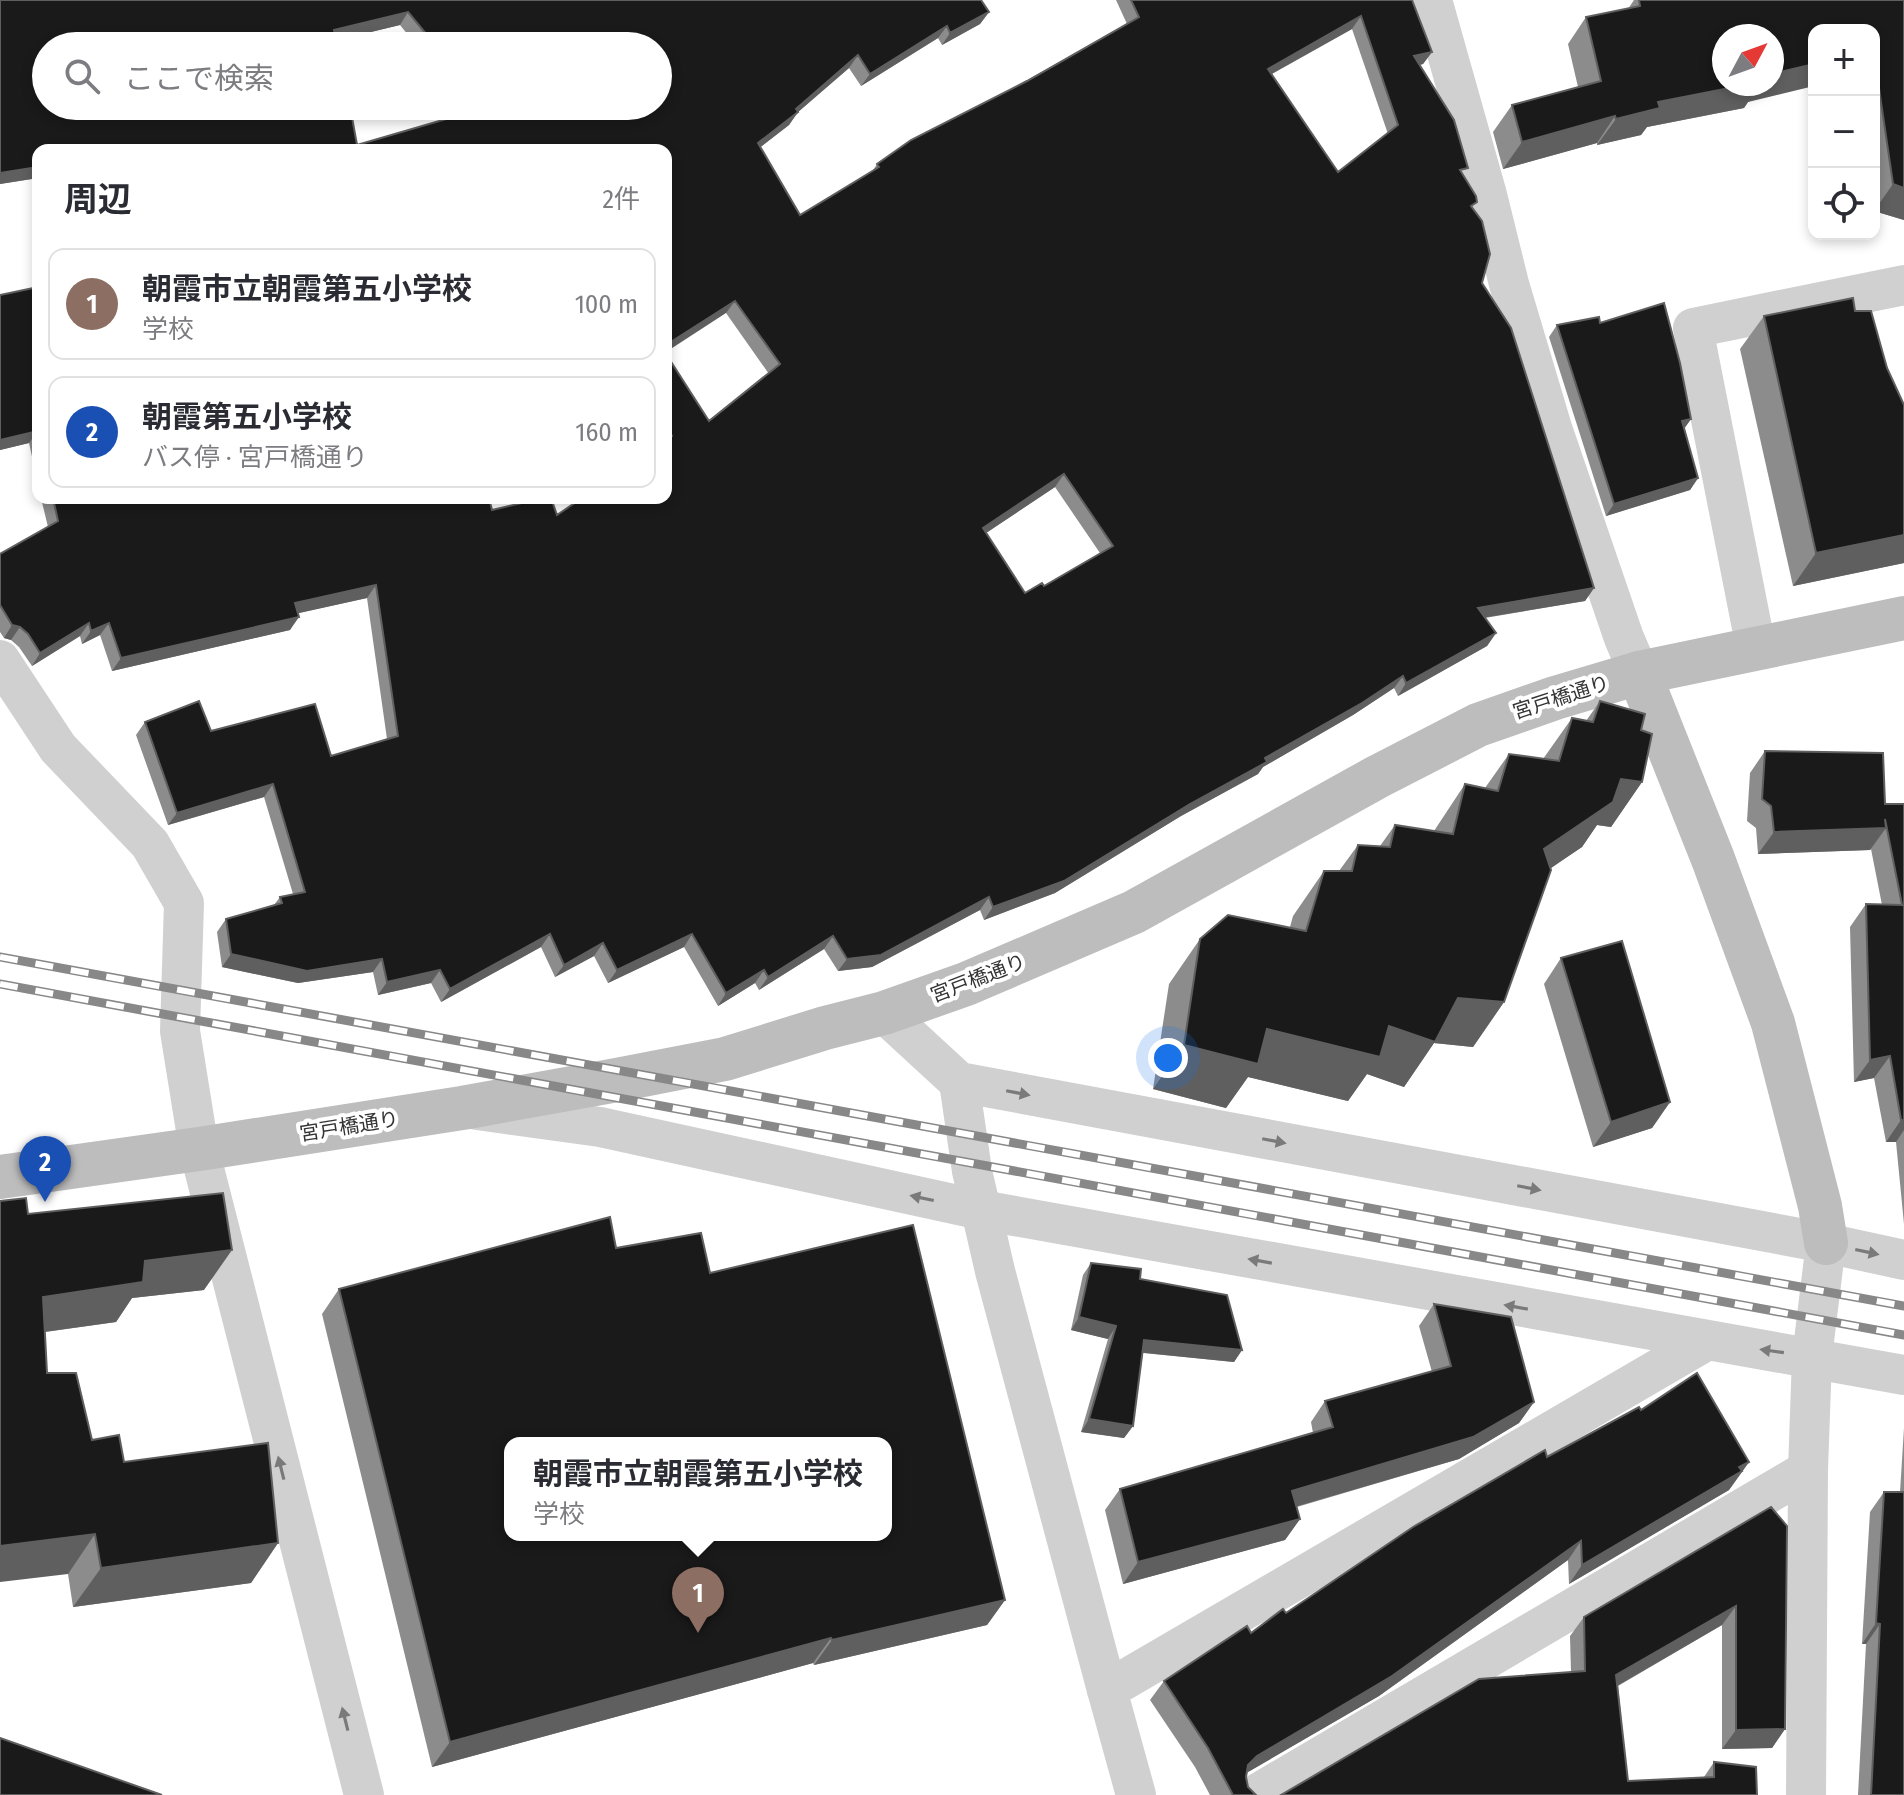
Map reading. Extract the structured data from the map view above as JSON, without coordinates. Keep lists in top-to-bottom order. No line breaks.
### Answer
{"streets":{"street":["宮戸橋通り"]},"north":"top right","page":{"map_buttons":["+","−"],"search":"ここで検索","heading":["周辺","2件"],"list":[{"mark":"1","name":"朝霞市立朝霞第五小学校","note":"学校","value":"100 m"},{"mark":"2","name":"朝霞第五小学校","note":"バス停 · 宮戸橋通り","value":"160 m"}],"pins":["2","1"],"popup":["朝霞市立朝霞第五小学校","学校"]}}
